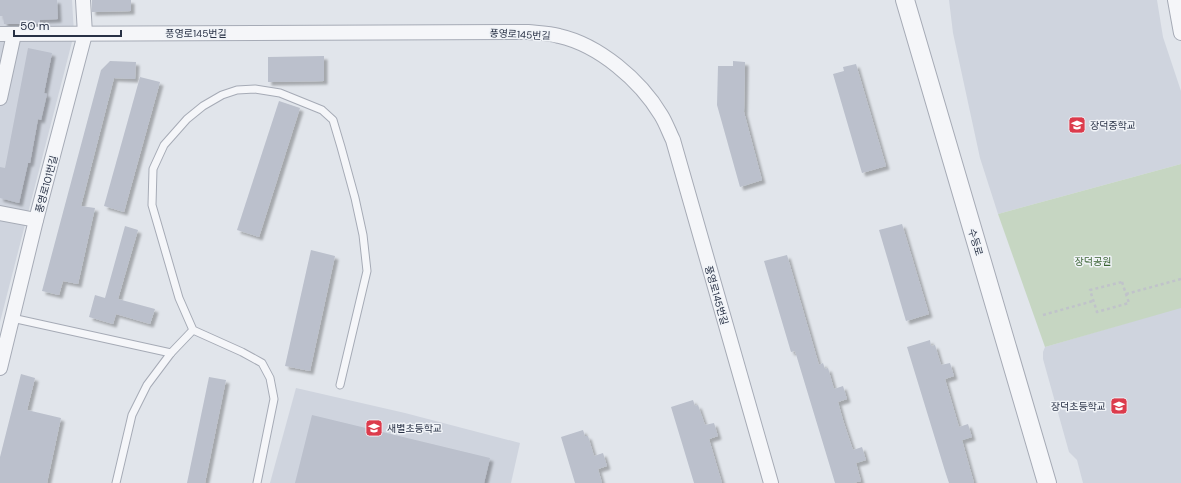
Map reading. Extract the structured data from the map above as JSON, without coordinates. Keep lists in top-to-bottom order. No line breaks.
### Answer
{"streets":{"street":["풍영로145번길","풍영로101번길","수등로"]},"crossings":[["풍영로145번길","풍영로101번길"]],"parks":["장덕공원"],"places":{"school or university":["장덕중학교","장덕초등학교","새별초등학교"]},"scale_bar":"50 m"}
